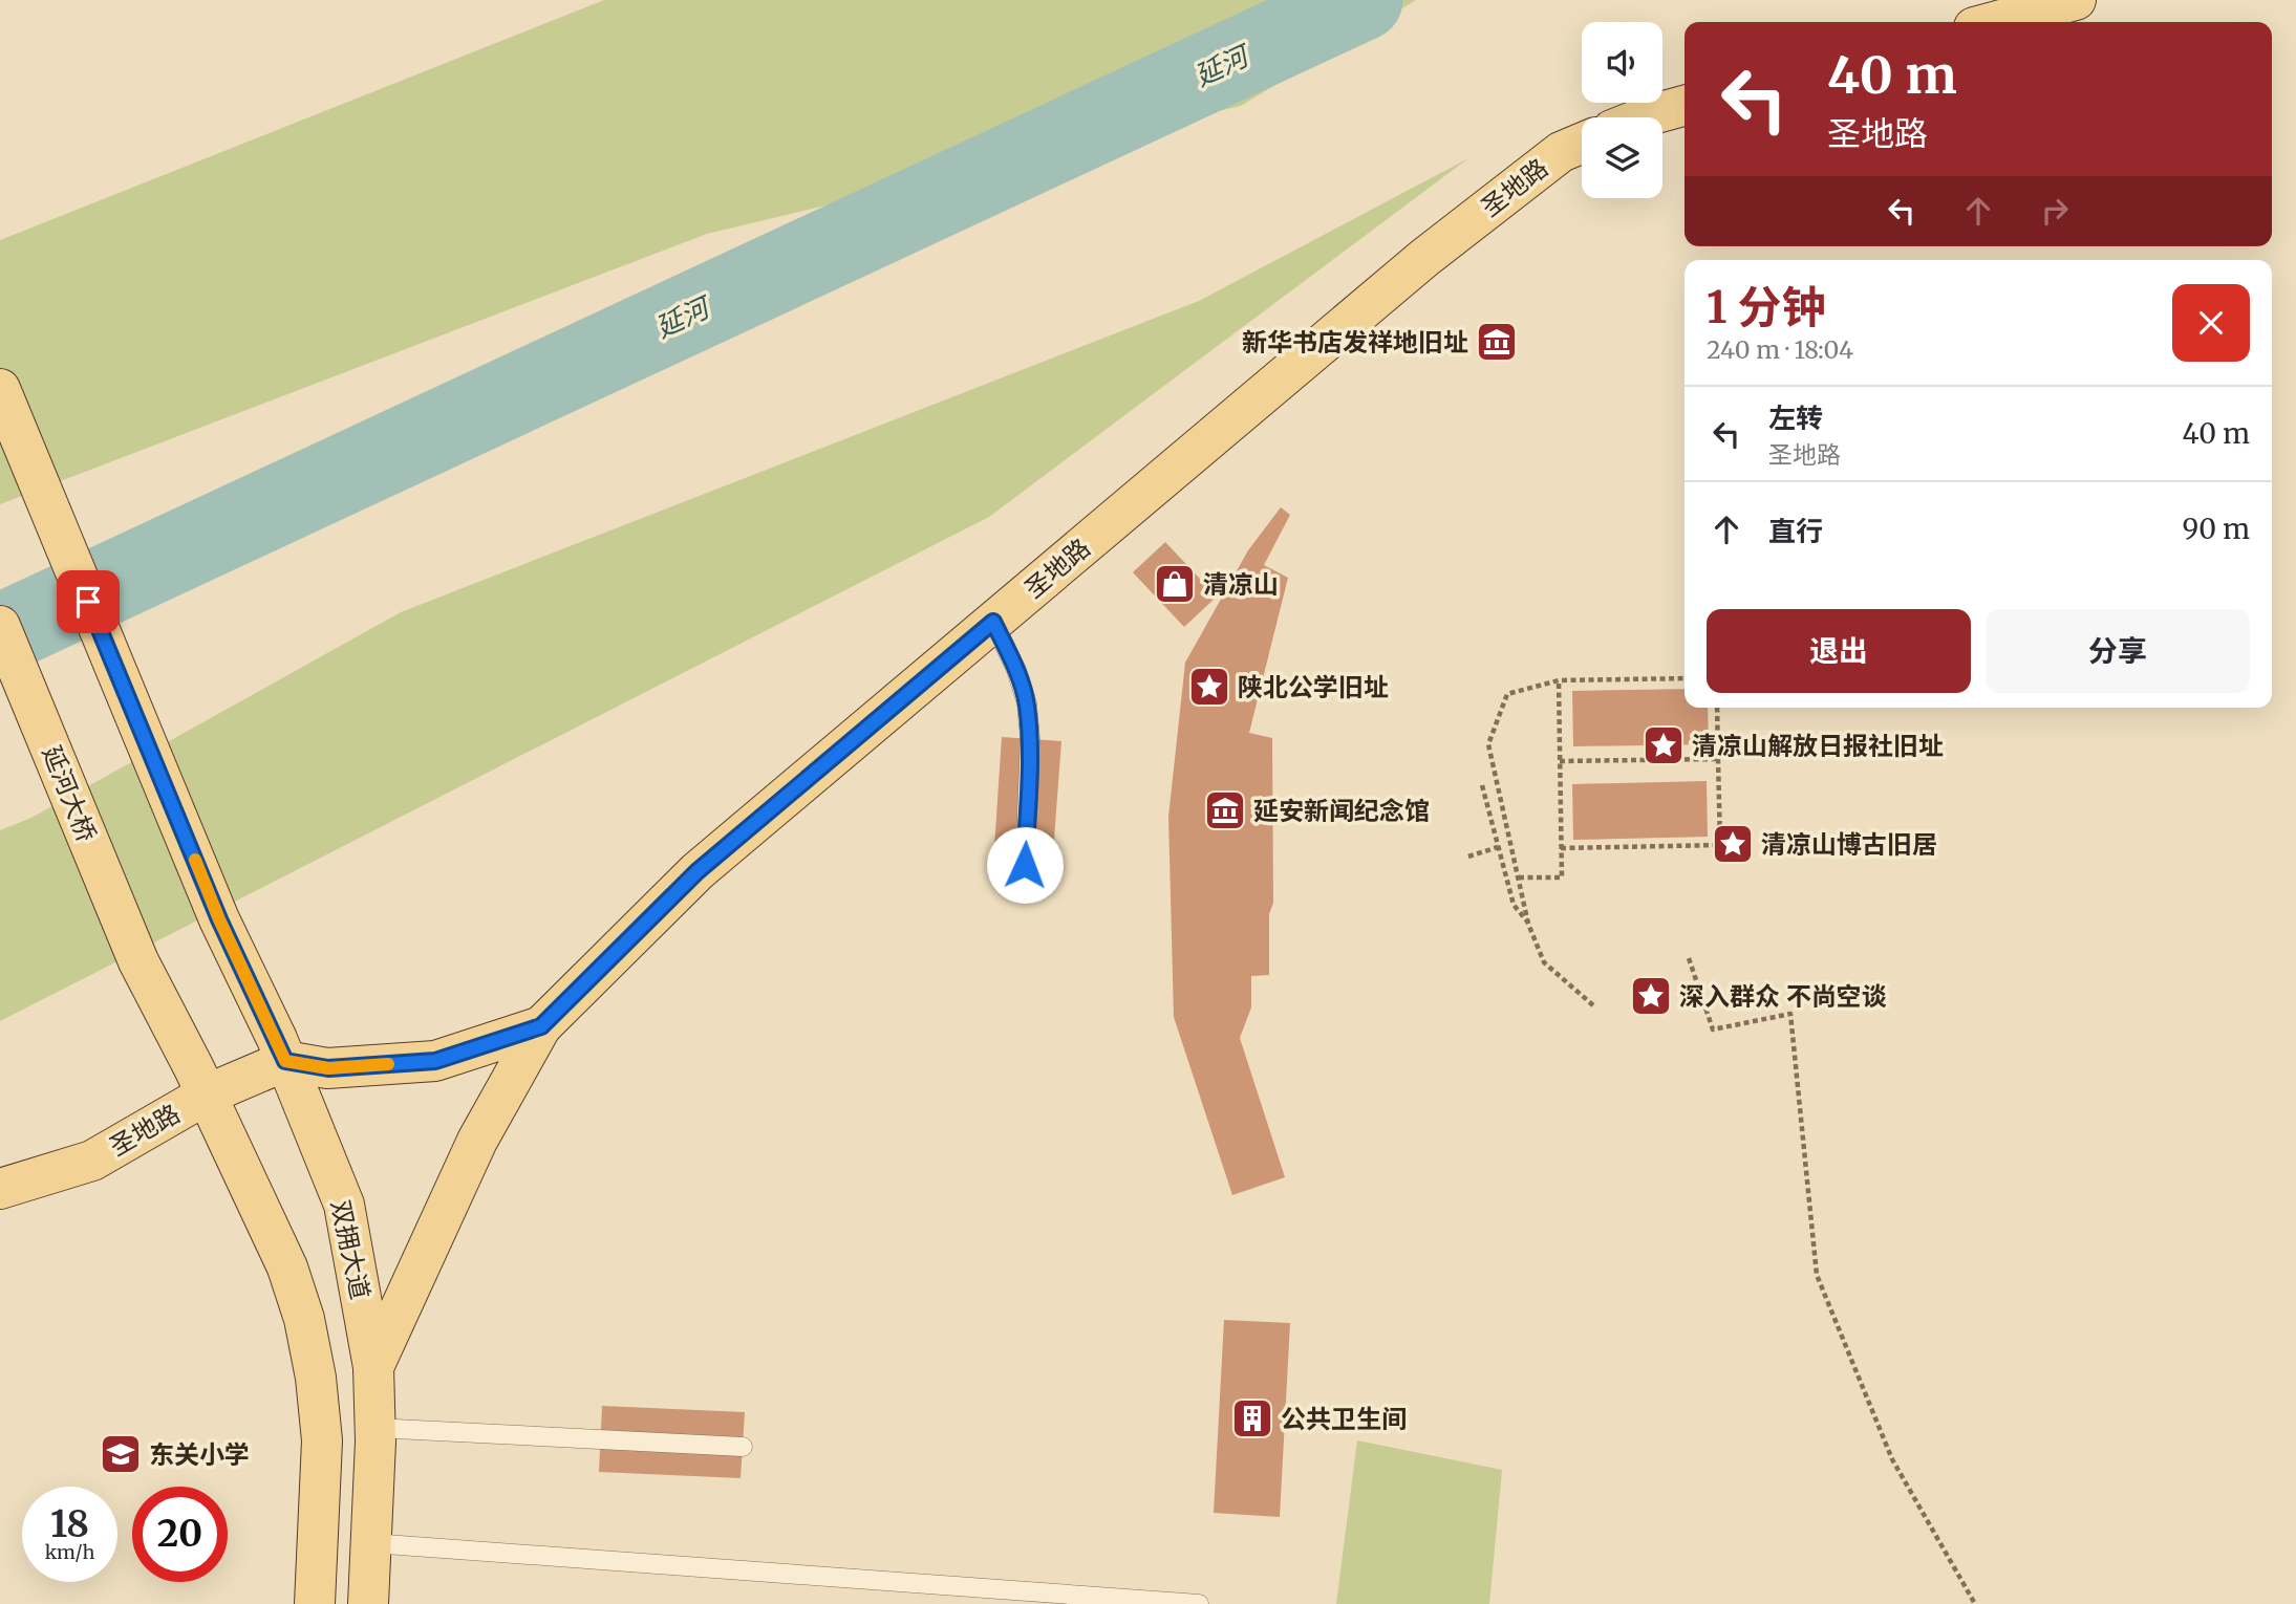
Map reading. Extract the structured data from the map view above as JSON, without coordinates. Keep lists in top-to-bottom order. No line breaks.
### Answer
{"streets":{"main road":["圣地路","延河大桥","双拥大道"]},"crossings":[["圣地路","延河大桥"],["圣地路","双拥大道"]],"water":["延河"],"places":{"museum":["新华书店发祥地旧址","延安新闻纪念馆"],"shop":["清凉山"],"place":["陕北公学旧址","清凉山解放日报社旧址","清凉山博古旧居","深入群众 不尚空谈"],"building":["公共卫生间"],"school or university":["东关小学"]},"page":{"turn":["40 m","圣地路"],"heading":["1 分钟","240 m · 18:04"],"list":[{"name":"左转","note":"圣地路","value":"40 m"},{"name":"直行","value":"90 m"}],"buttons":["退出","分享"],"speed":"18 km/h","limit":"20"}}
